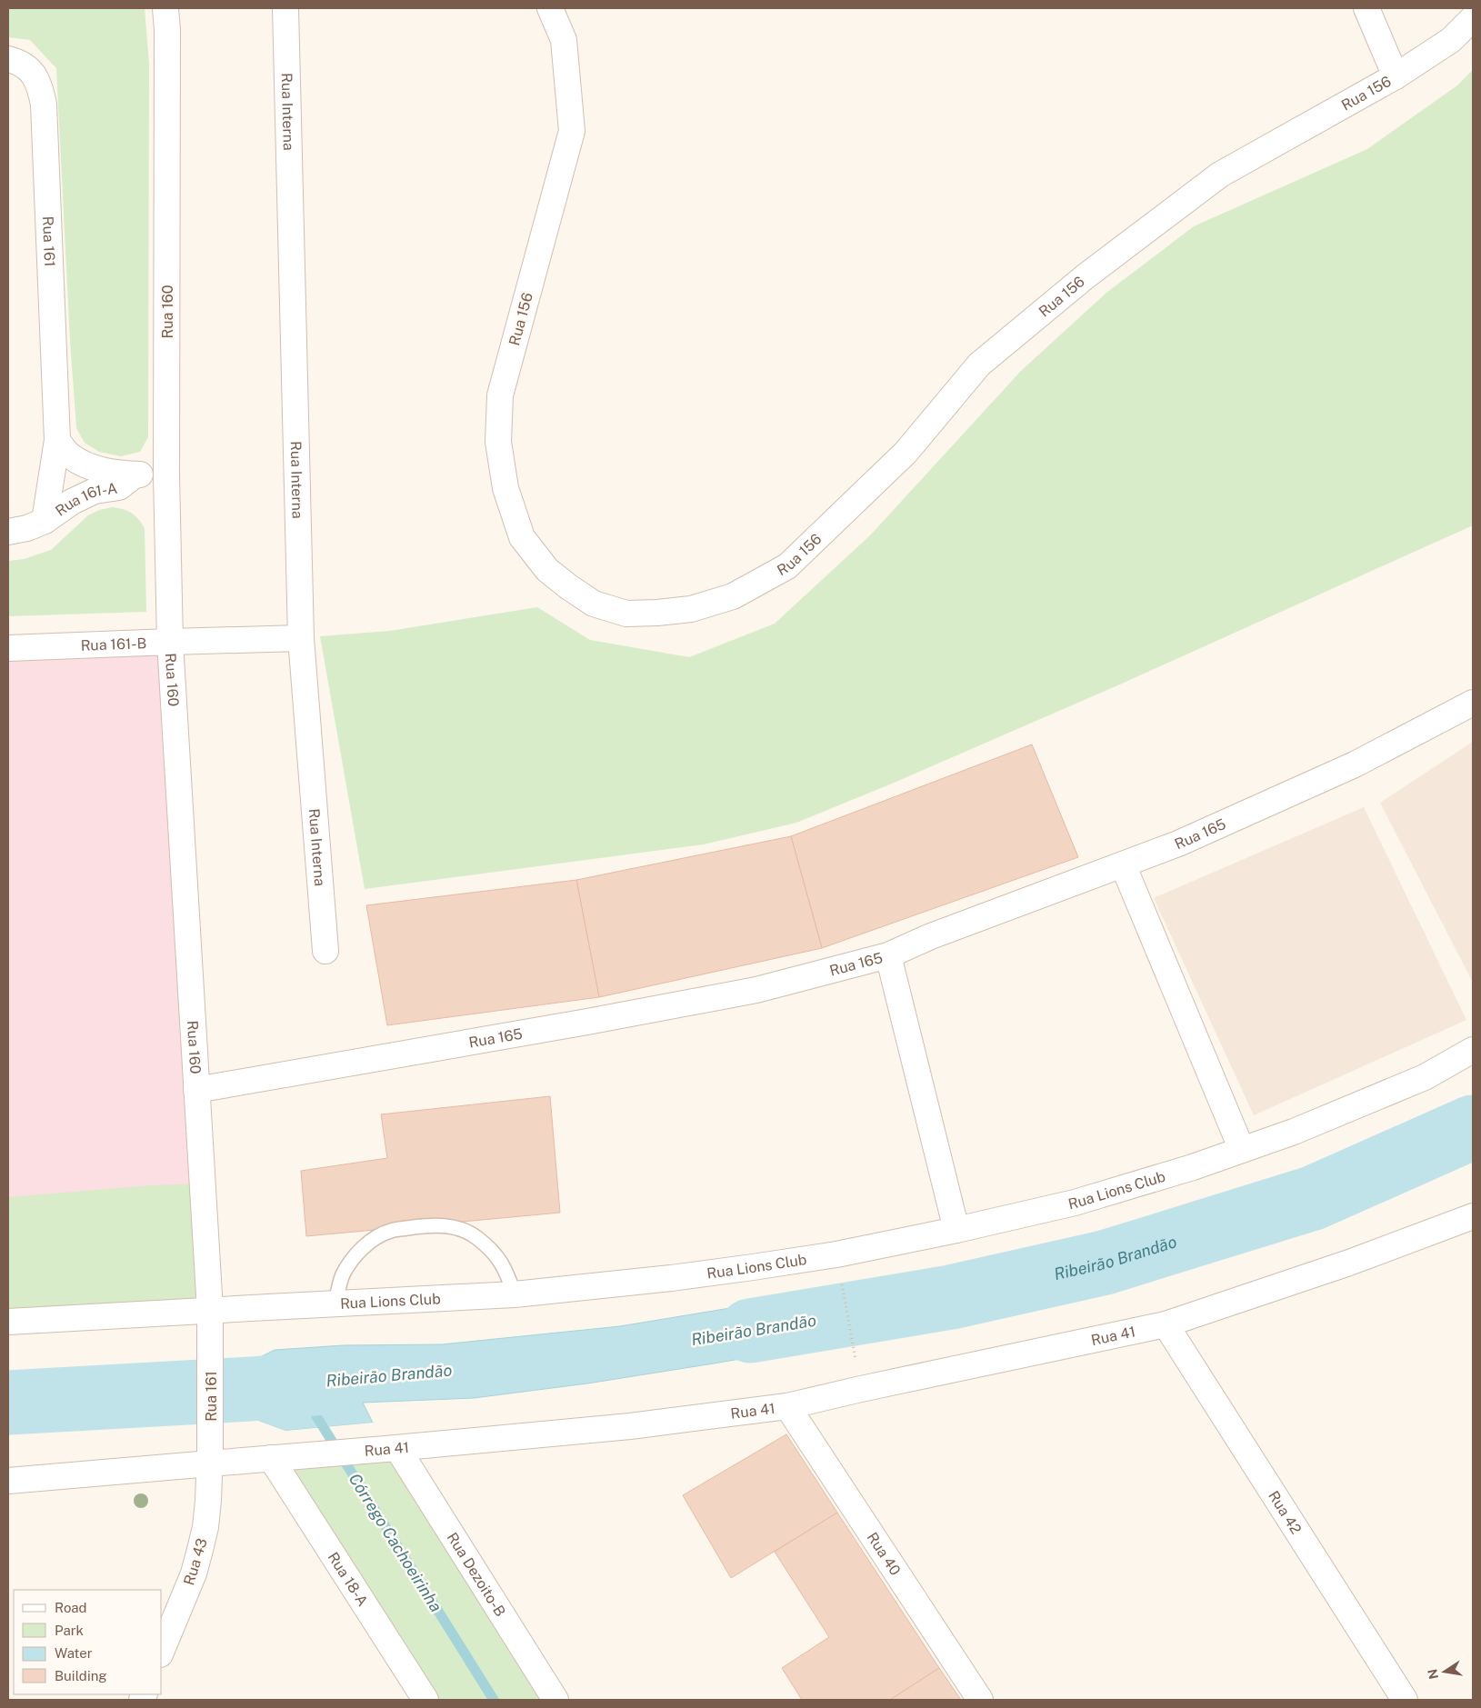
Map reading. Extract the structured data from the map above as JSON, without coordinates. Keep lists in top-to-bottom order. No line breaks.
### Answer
{"streets":{"street":["Rua 156","Rua Interna","Rua 161","Rua 160","Rua 161-A","Rua 161-B","Rua 165","Rua Lions Club","Rua 41","Rua 42","Rua 40","Rua 43","Rua Dezoito-B","Rua 18-A"]},"crossings":[["Rua Interna","Rua 161-B"],["Rua 161","Rua 160"],["Rua 161","Rua 161-A"],["Rua 161","Rua Lions Club"],["Rua 161","Rua 41"],["Rua 161","Rua 43"],["Rua 160","Rua 161-A"],["Rua 160","Rua 161-B"],["Rua 160","Rua 165"],["Rua 160","Rua Lions Club"],["Rua 41","Rua 42"],["Rua 41","Rua 40"],["Rua 41","Rua 43"],["Rua 41","Rua Dezoito-B"],["Rua 41","Rua 18-A"]],"water":["Ribeirão Brandão","Córrego Cachoeirinha"],"legend":["Road","Park","Water","Building"],"north":"left"}
